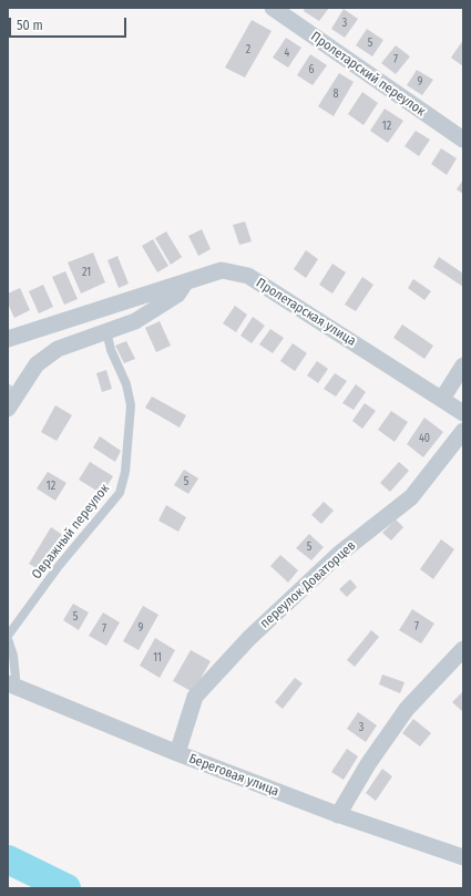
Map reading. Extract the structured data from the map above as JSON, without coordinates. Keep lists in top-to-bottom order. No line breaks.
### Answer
{"streets":{"street":["Пролетарский переулок","Пролетарская улица","переулок Доваторцев","Береговая улица"],"lane":["Овражный переулок"]},"crossings":[["переулок Доваторцев","Береговая улица"]],"house_numbers":["3","5","2","4","7","6","9","8","12","21","40","5","12","5","5","7","9","7","11","3"],"scale_bar":"50 m"}
